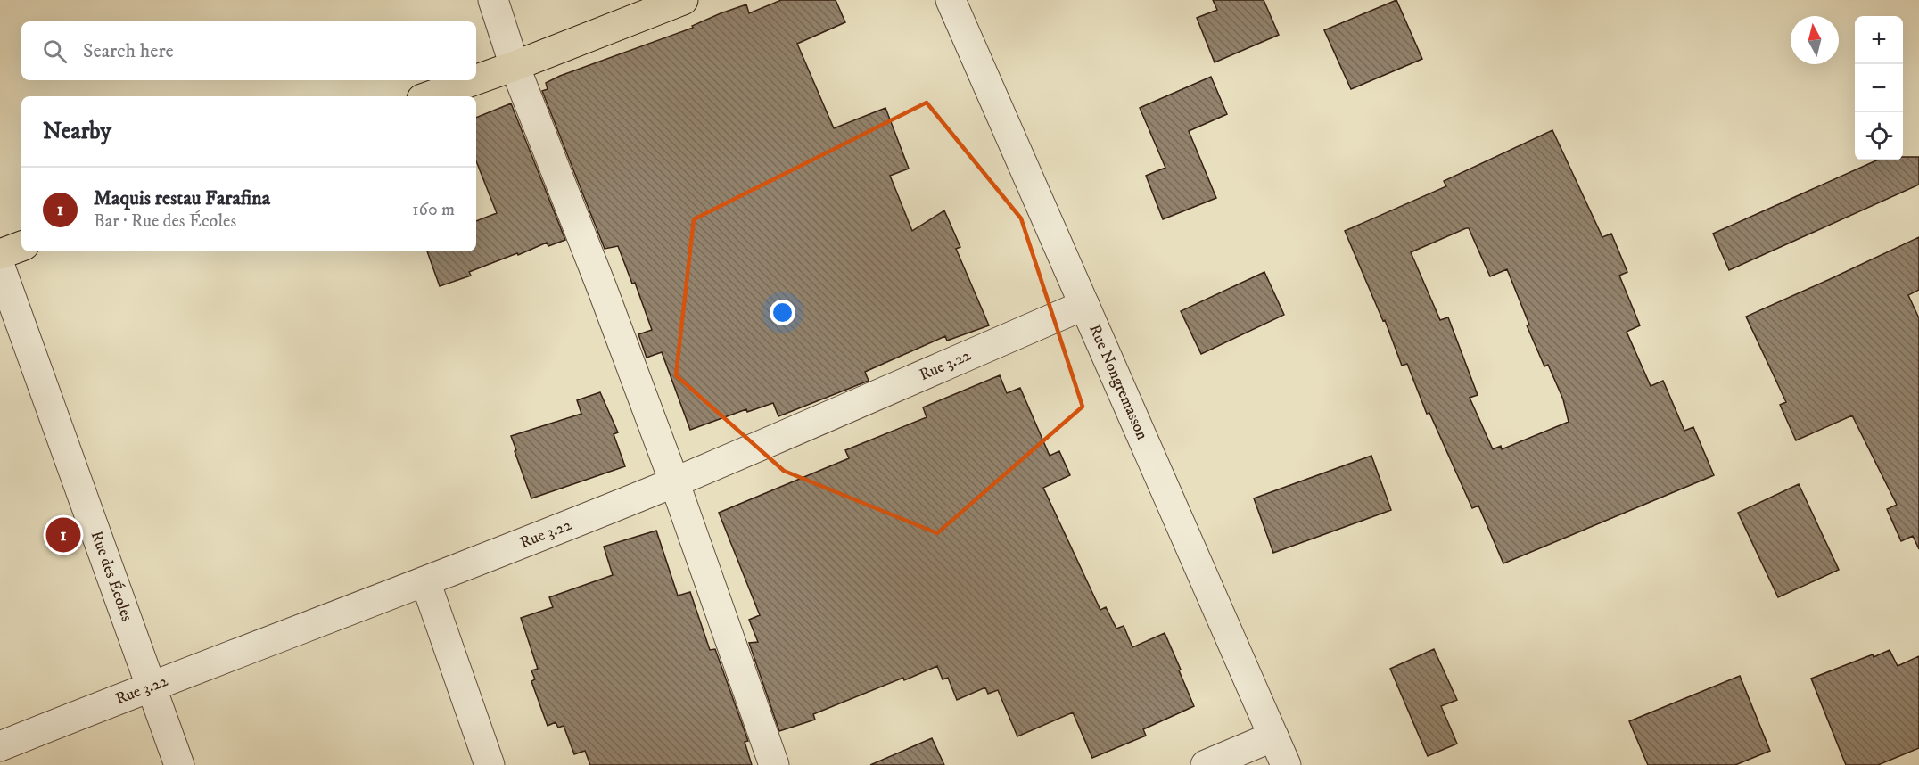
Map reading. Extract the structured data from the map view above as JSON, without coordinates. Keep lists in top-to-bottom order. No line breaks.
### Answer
{"streets":{"street":["Rue 3.22","Rue Nongremasson","Rue des Écoles"]},"crossings":[["Rue 3.22","Rue Nongremasson"],["Rue 3.22","Rue des Écoles"]],"north":"top","page":{"map_buttons":["+","−"],"search":"Search here","heading":"Nearby","list":[{"mark":"1","name":"Maquis restau Farafina","note":"Bar · Rue des Écoles","value":"160 m"}],"pins":"1"}}
